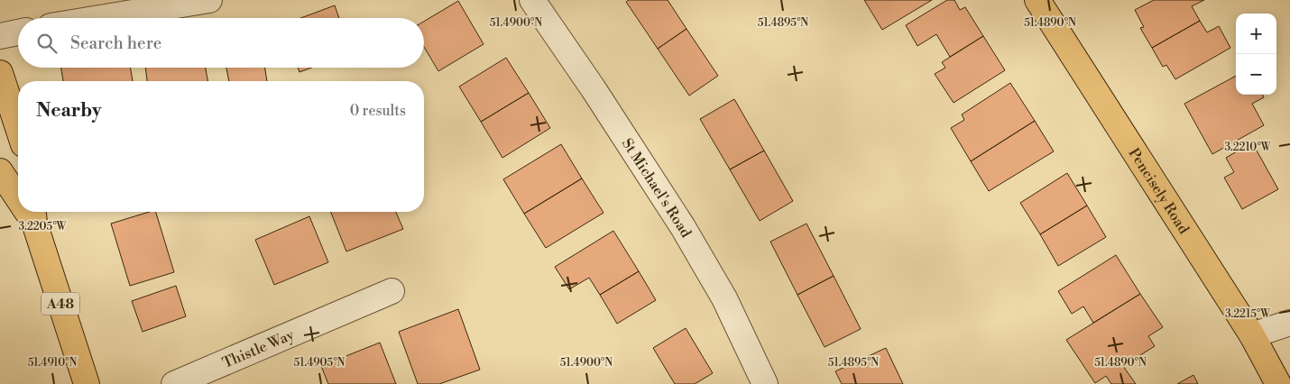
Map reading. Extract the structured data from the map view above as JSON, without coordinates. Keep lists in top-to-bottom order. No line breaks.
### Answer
{"streets":{"main road":["Pencisely Road","A48"],"street":["St Michael's Road","Thistle Way"]},"page":{"map_buttons":["+","−"],"search":"Search here","heading":["Nearby","0 results"]},"coordinates":["51.4900°N","51.4895°N","51.4890°N","3.2210°W","3.2205°W","3.2215°W","51.4910°N","51.4905°N"]}
